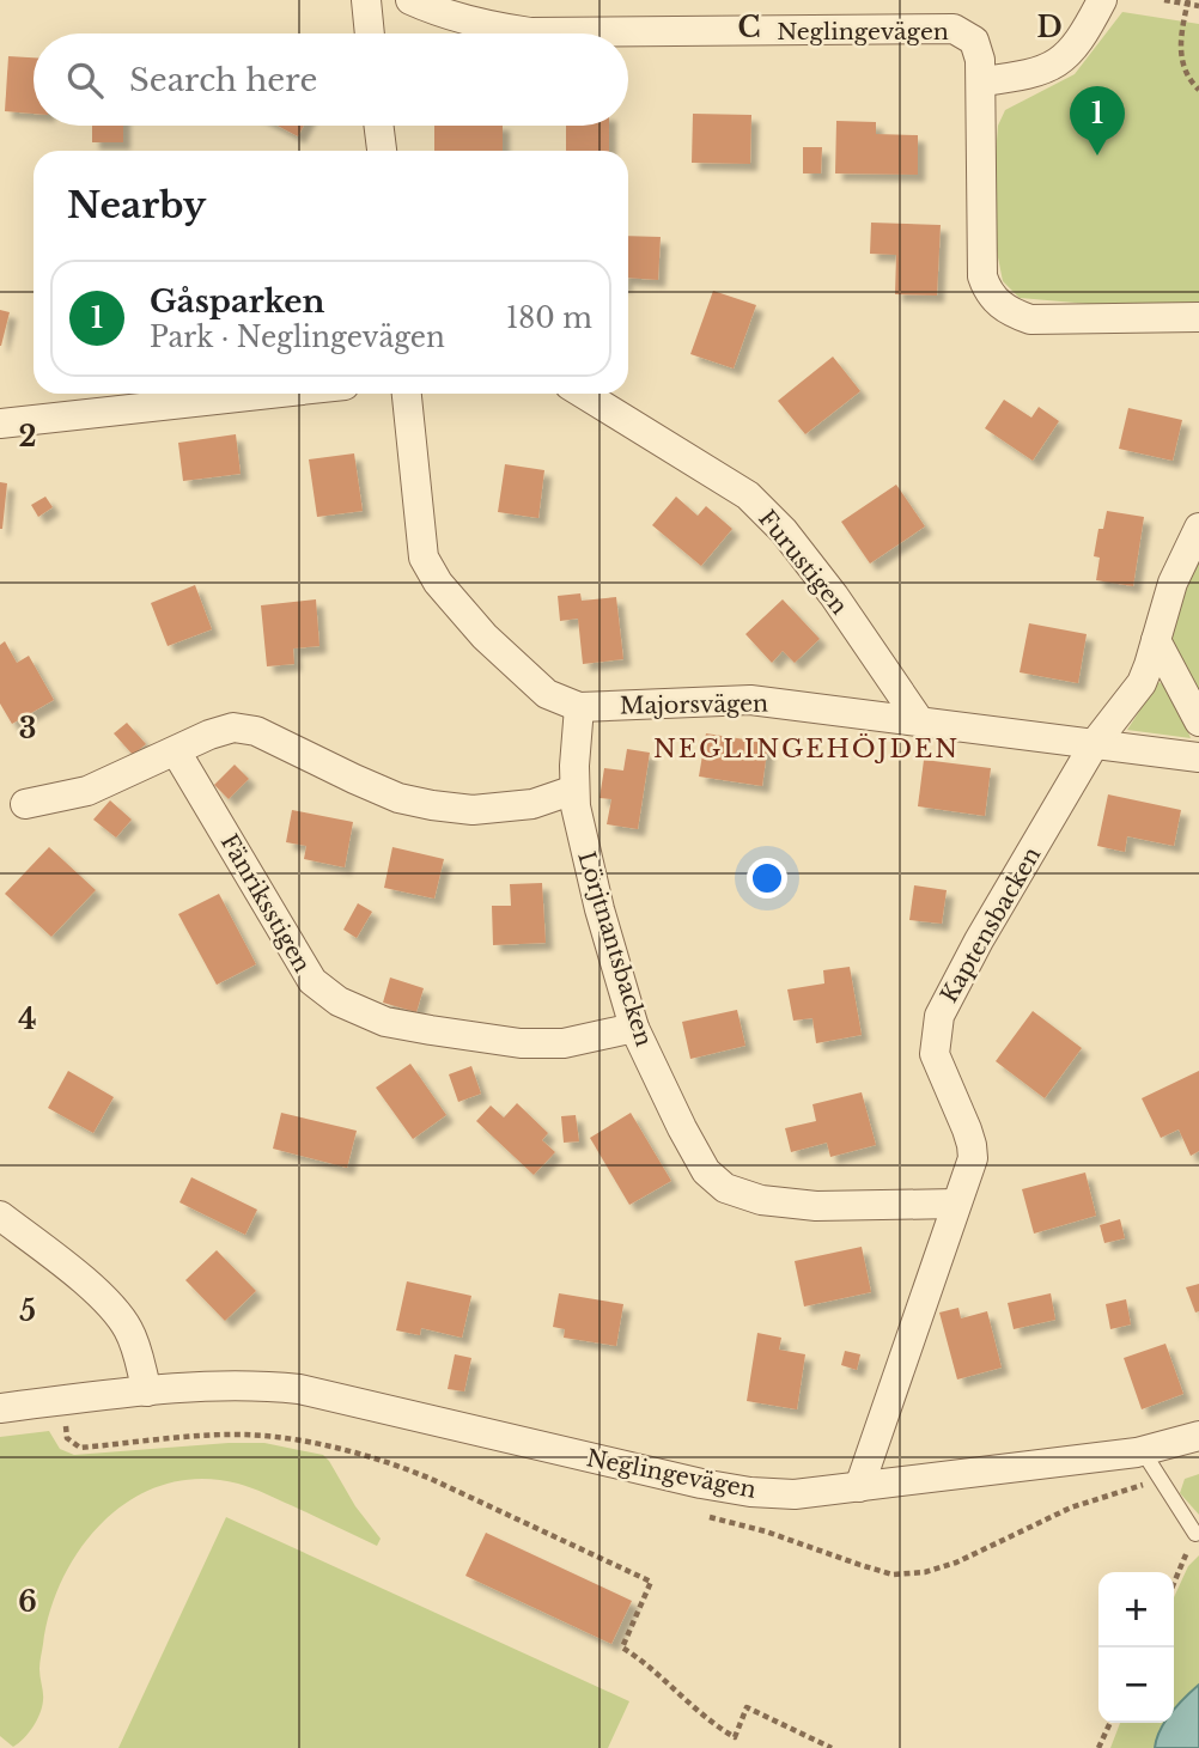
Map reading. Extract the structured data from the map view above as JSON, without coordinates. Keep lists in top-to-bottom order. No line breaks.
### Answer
{"streets":{"street":["Neglingevägen","Furustigen","Majorsvägen","Fänriksstigen","Kaptensbacken","Lörjtnantsbacken"]},"crossings":[["Neglingevägen","Kaptensbacken"],["Furustigen","Majorsvägen"],["Majorsvägen","Kaptensbacken"],["Majorsvägen","Lörjtnantsbacken"],["Fänriksstigen","Lörjtnantsbacken"],["Kaptensbacken","Lörjtnantsbacken"]],"districts":["NEGLINGEHÖJDEN"],"page":{"search":"Search here","pins":"1","heading":"Nearby","list":[{"mark":"1","name":"Gåsparken","note":"Park · Neglingevägen","value":"180 m"}],"map_buttons":["+","−"]},"grid":{"columns":["C","D"],"rows":["2","3","4","5","6"]}}
